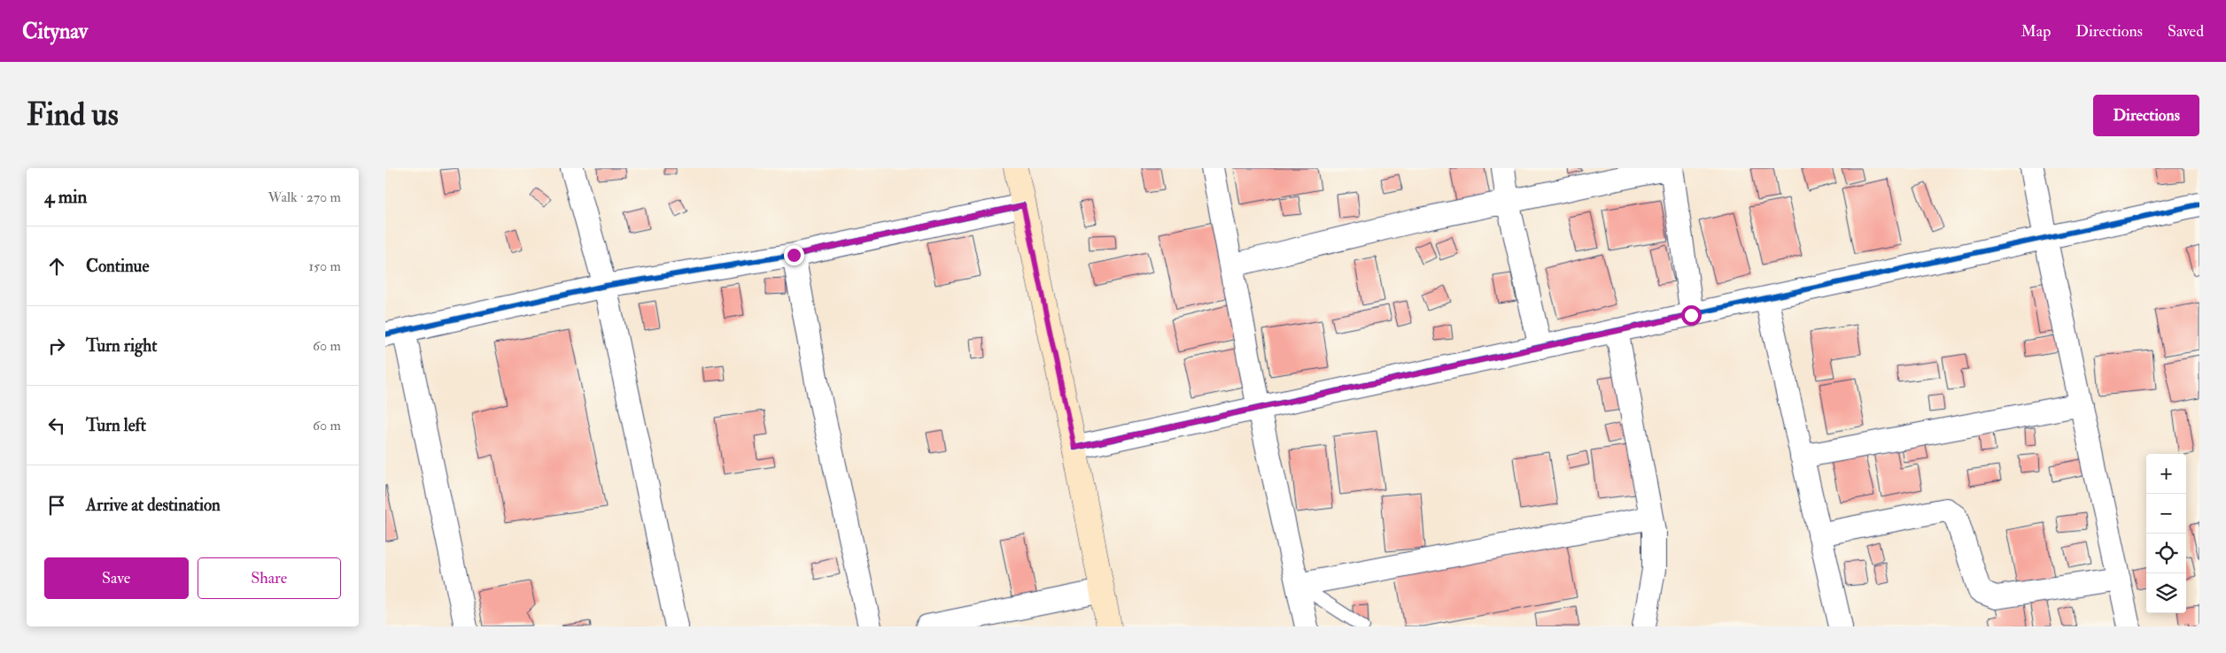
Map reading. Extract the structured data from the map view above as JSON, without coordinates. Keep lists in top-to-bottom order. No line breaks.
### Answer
{"page":{"header":"Citynav","nav":["Map","Directions","Saved"],"buttons":["Directions",["Save","Share"]],"title":"Find us","heading":["4 min","Walk · 270 m"],"list":[["Continue","150 m"],["Turn right","60 m"],["Turn left","60 m"],"Arrive at destination"],"map_buttons":["+","−"]}}
